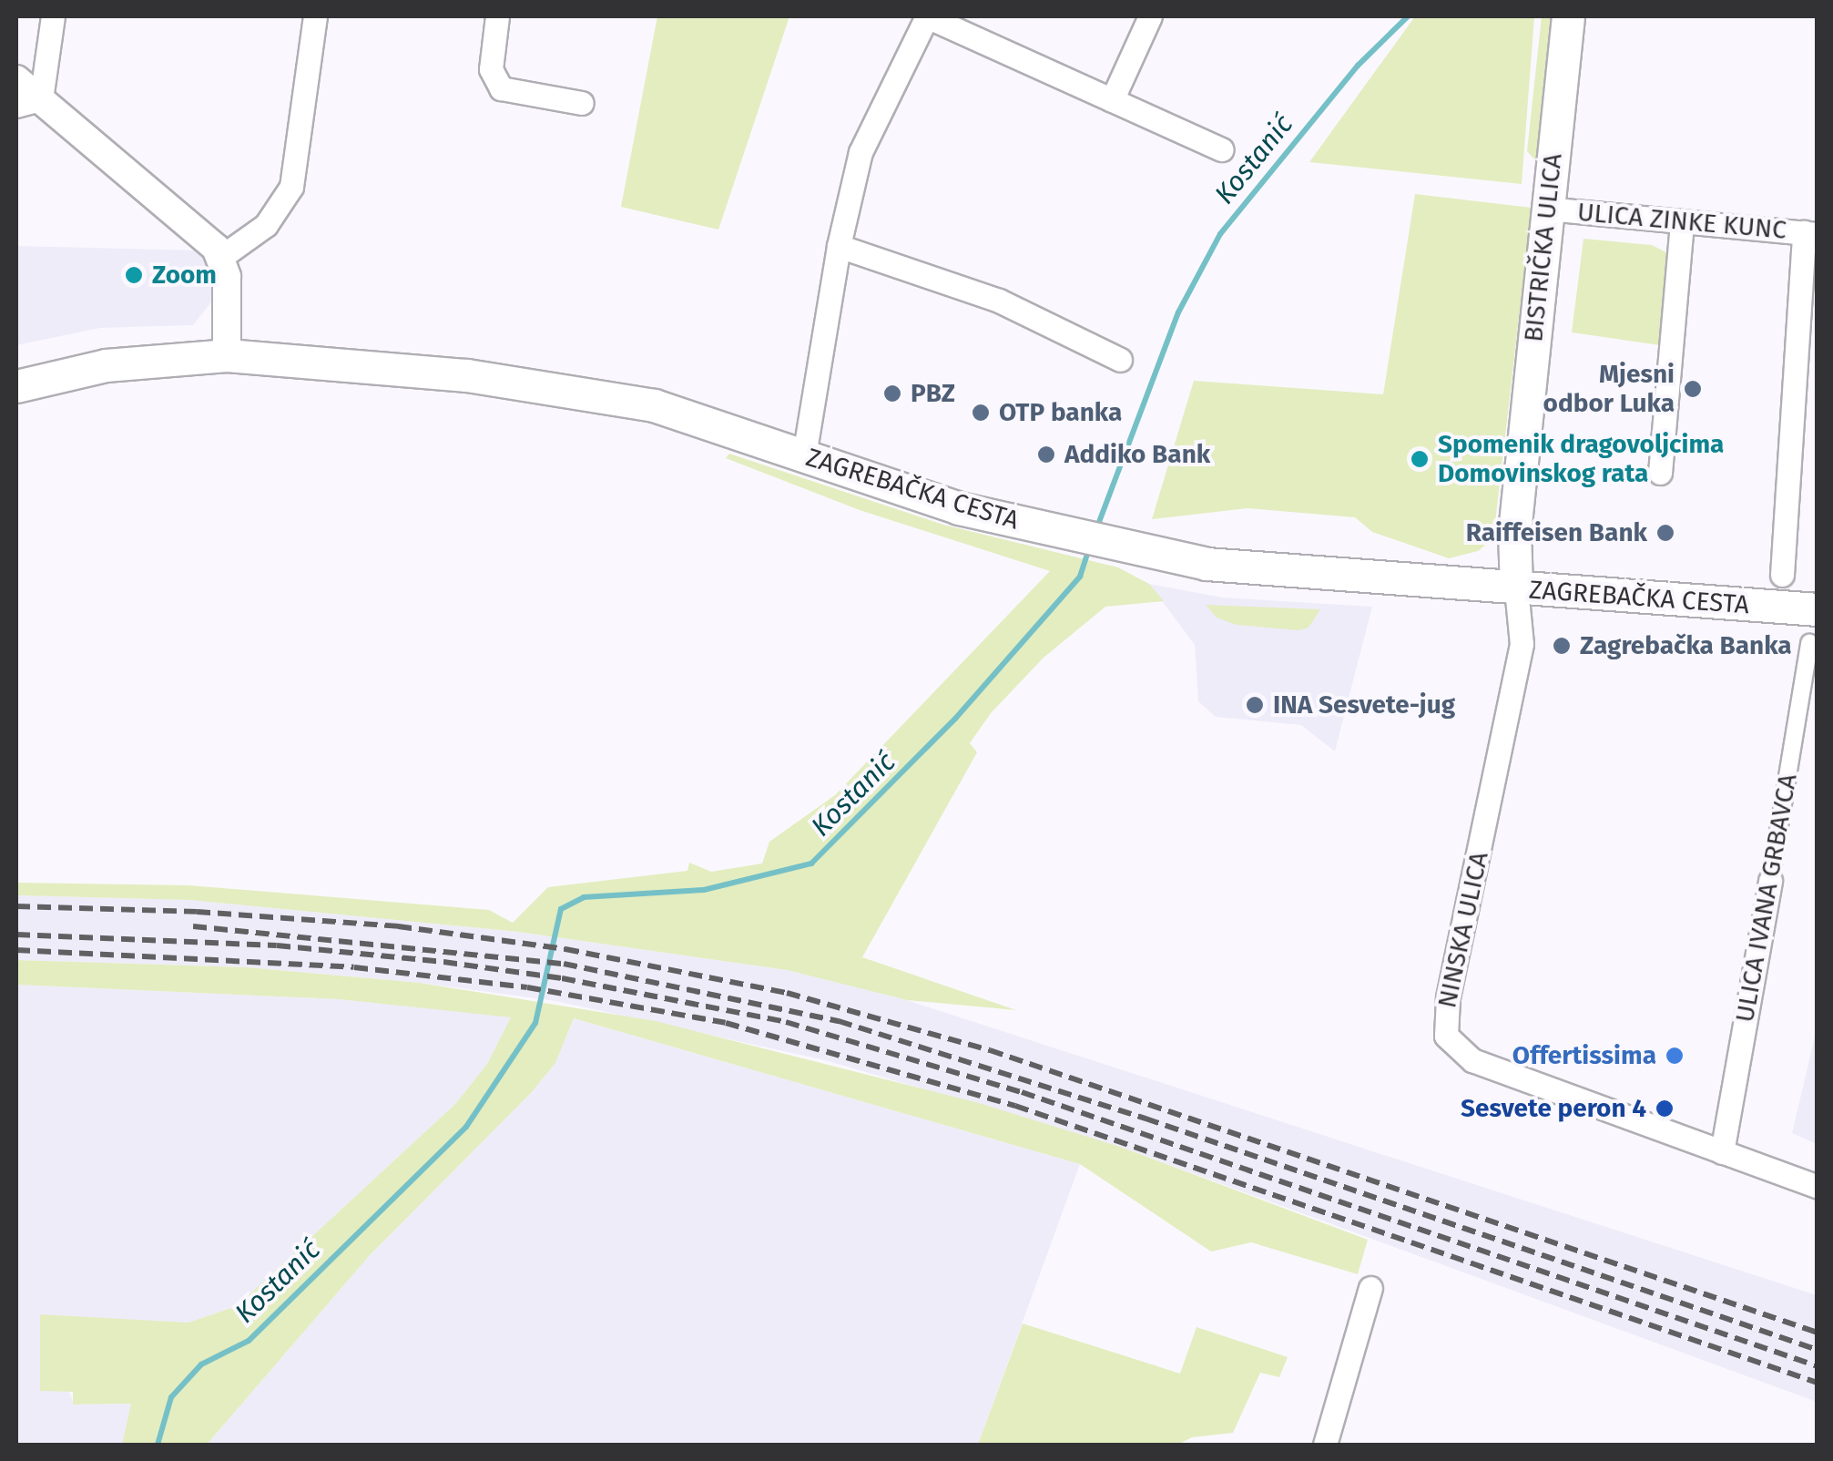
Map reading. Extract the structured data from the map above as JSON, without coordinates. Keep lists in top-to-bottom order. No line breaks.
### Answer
{"streets":{"main road":["BISTRIČKA ULICA","ZAGREBAČKA CESTA"],"street":["ULICA ZINKE KUNC","ULICA IVANA GRBAVCA","NINSKA ULICA"]},"crossings":[["ULICA ZINKE KUNC","BISTRIČKA ULICA"],["BISTRIČKA ULICA","ZAGREBAČKA CESTA"],["BISTRIČKA ULICA","NINSKA ULICA"],["ZAGREBAČKA CESTA","NINSKA ULICA"],["ULICA IVANA GRBAVCA","NINSKA ULICA"]],"water":["Kostanić"],"places":["Zoom","Mjesni odbor Luka","PBZ","OTP banka","Addiko Bank","Spomenik dragovoljcima Domovinskog rata","Raiffeisen Bank","Zagrebačka Banka","INA Sesvete-jug","Offertissima","Sesvete peron 4"]}
